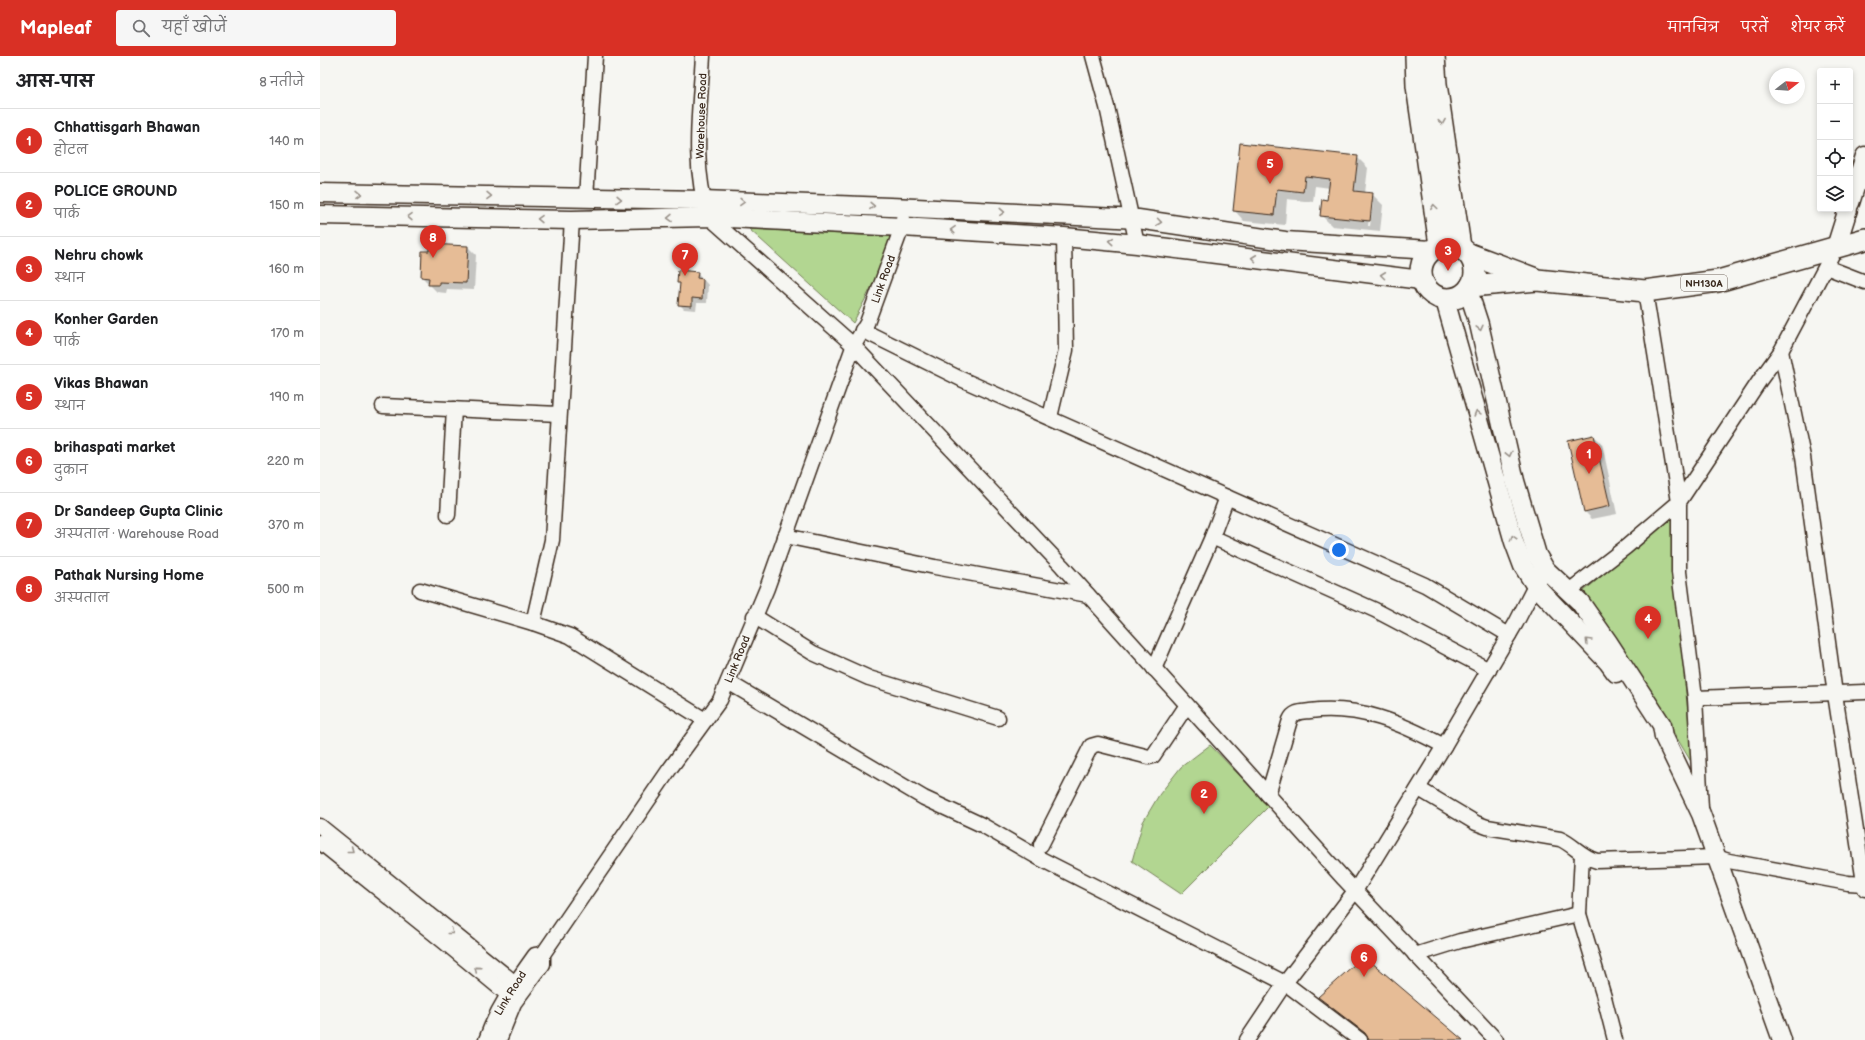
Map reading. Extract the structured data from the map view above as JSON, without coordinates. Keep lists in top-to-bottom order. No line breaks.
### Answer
{"streets":{"highway":["NH130A"],"street":["Warehouse Road","Link Road"]},"north":"right","page":{"header":"Mapleaf","search":"यहाँ खोजें","nav":["मानचित्र","परतें","शेयर करें"],"heading":["आस-पास","8 नतीजे"],"map_buttons":["+","−"],"list":[{"mark":"1","name":"Chhattisgarh Bhawan","note":"होटल","value":"140 m"},{"mark":"2","name":"POLICE GROUND","note":"पार्क","value":"150 m"},{"mark":"3","name":"Nehru chowk","note":"स्थान","value":"160 m"},{"mark":"4","name":"Konher Garden","note":"पार्क","value":"170 m"},{"mark":"5","name":"Vikas Bhawan","note":"स्थान","value":"190 m"},{"mark":"6","name":"brihaspati market","note":"दुकान","value":"220 m"},{"mark":"7","name":"Dr Sandeep Gupta Clinic","note":"अस्पताल · Warehouse Road","value":"370 m"},{"mark":"8","name":"Pathak Nursing Home","note":"अस्पताल","value":"500 m"}],"pins":["5","8","3","7","1","4","2","6"]}}
